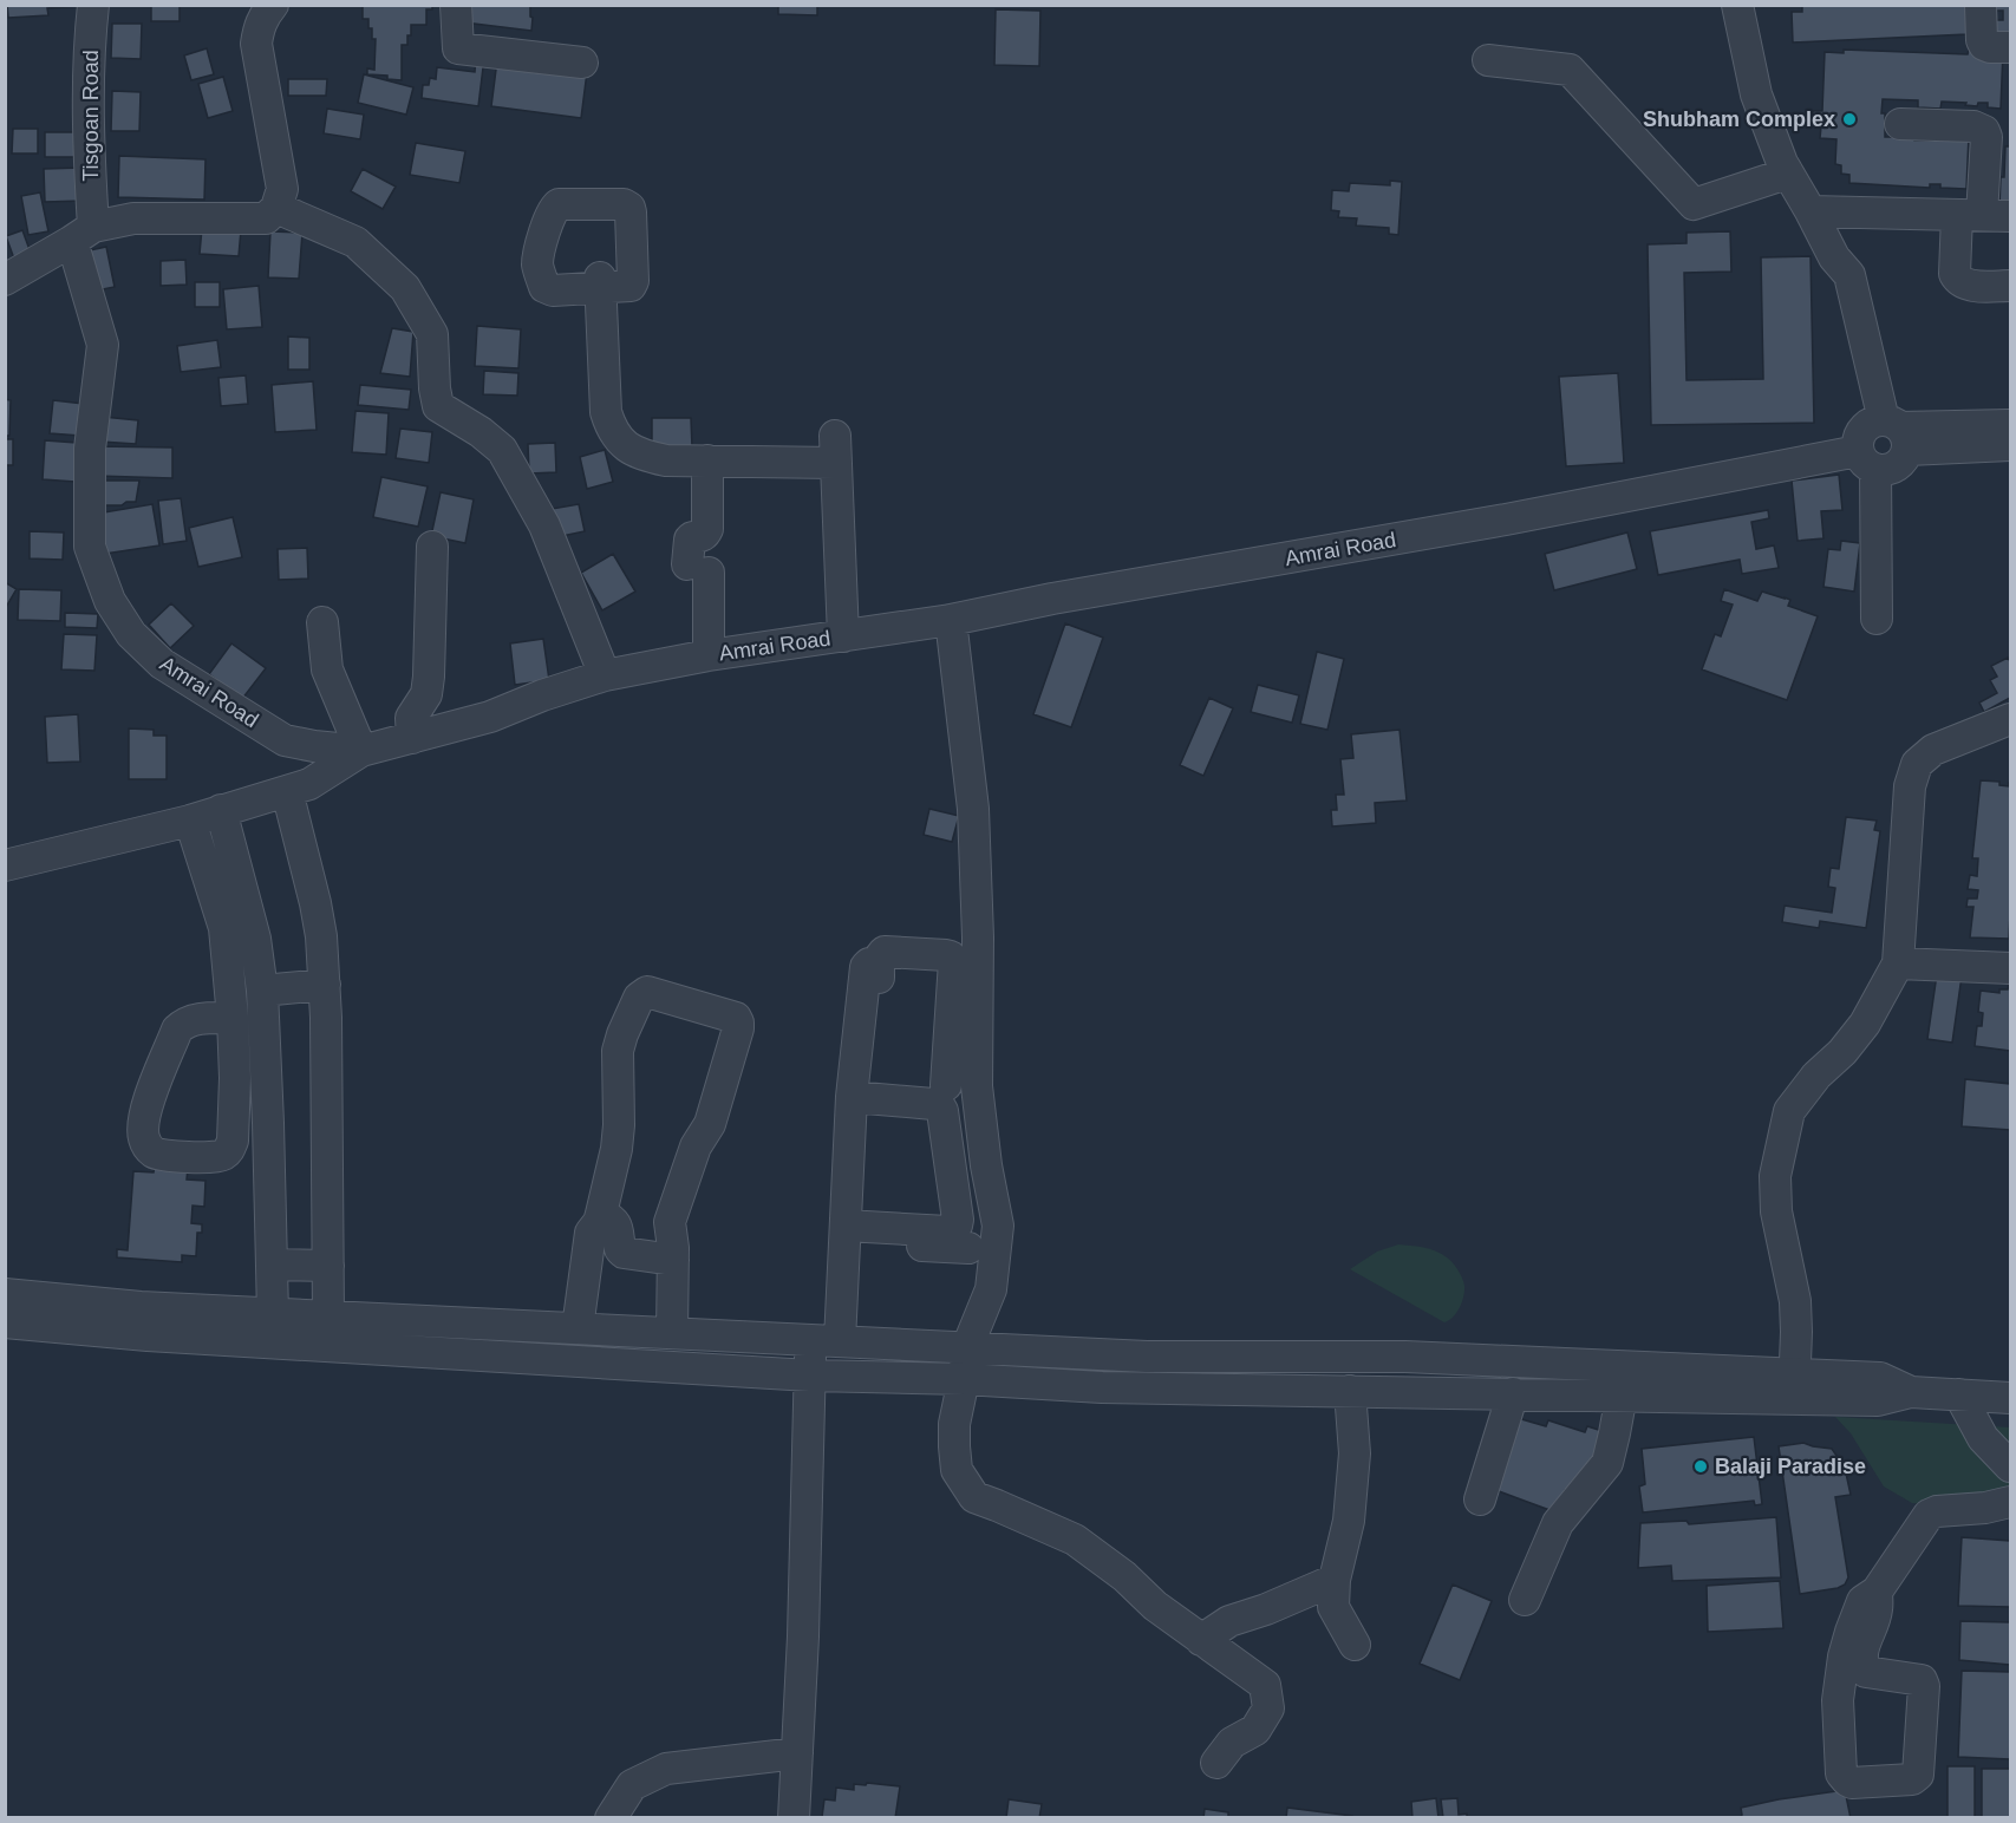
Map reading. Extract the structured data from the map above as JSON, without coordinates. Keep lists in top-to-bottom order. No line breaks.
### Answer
{"streets":{"street":["Tisgoan Road","Amrai Road"]},"crossings":[["Tisgoan Road","Amrai Road"]],"places":["Shubham Complex","Balaji Paradise"]}
